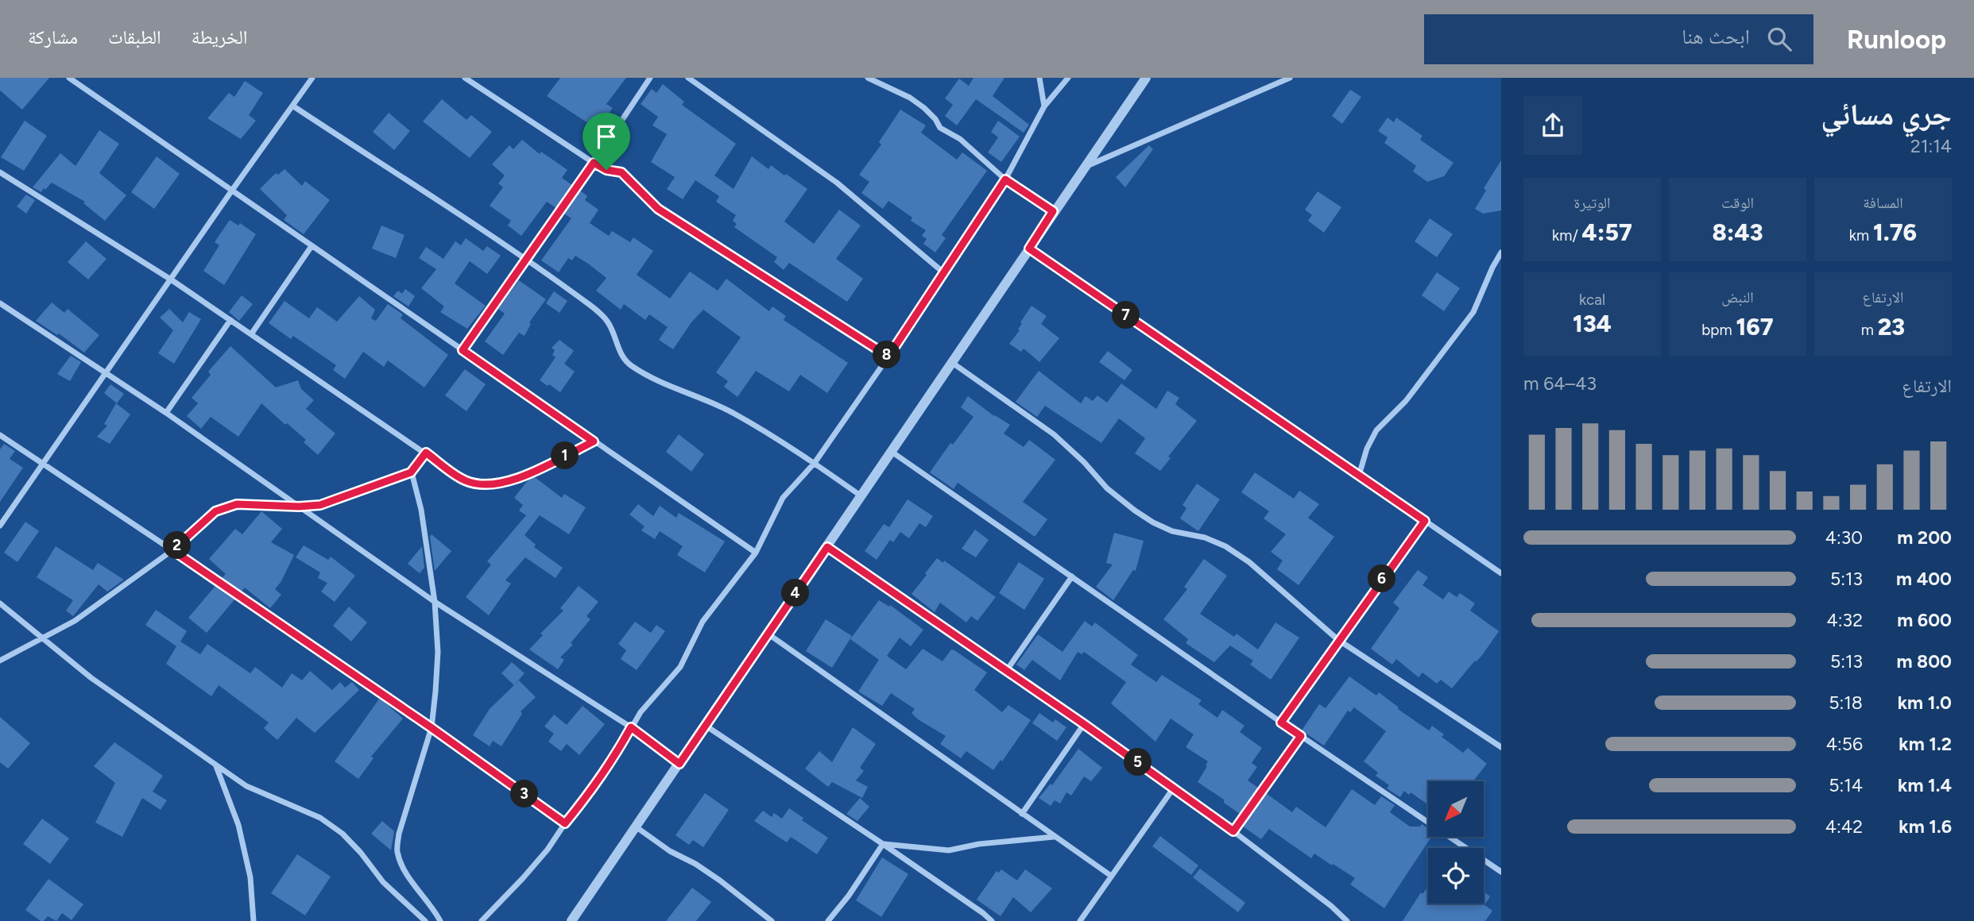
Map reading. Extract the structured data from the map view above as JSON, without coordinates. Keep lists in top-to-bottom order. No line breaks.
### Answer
{"north":"bottom left","page":{"header":"Runloop","search":"ابحث هنا","nav":["الخريطة","الطبقات","مشاركة"],"heading":["جري مسائي","21:14"],"stats":[["المسافة","1.76 km"],["الوقت","8:43"],["الوتيرة","4:57 /km"],["الارتفاع","23 m"],["النبض","167 bpm"],["kcal","134"]],"pins":["7","8","1","2","6","4","5","3"],"chart":["الارتفاع","43–64 m"],"list":[{"name":"200 m","note":"4:30"},{"name":"400 m","note":"5:13"},{"name":"600 m","note":"4:32"},{"name":"800 m","note":"5:13"},{"name":"1.0 km","note":"5:18"},{"name":"1.2 km","note":"4:56"},{"name":"1.4 km","note":"5:14"},{"name":"1.6 km","note":"4:42"}]}}
